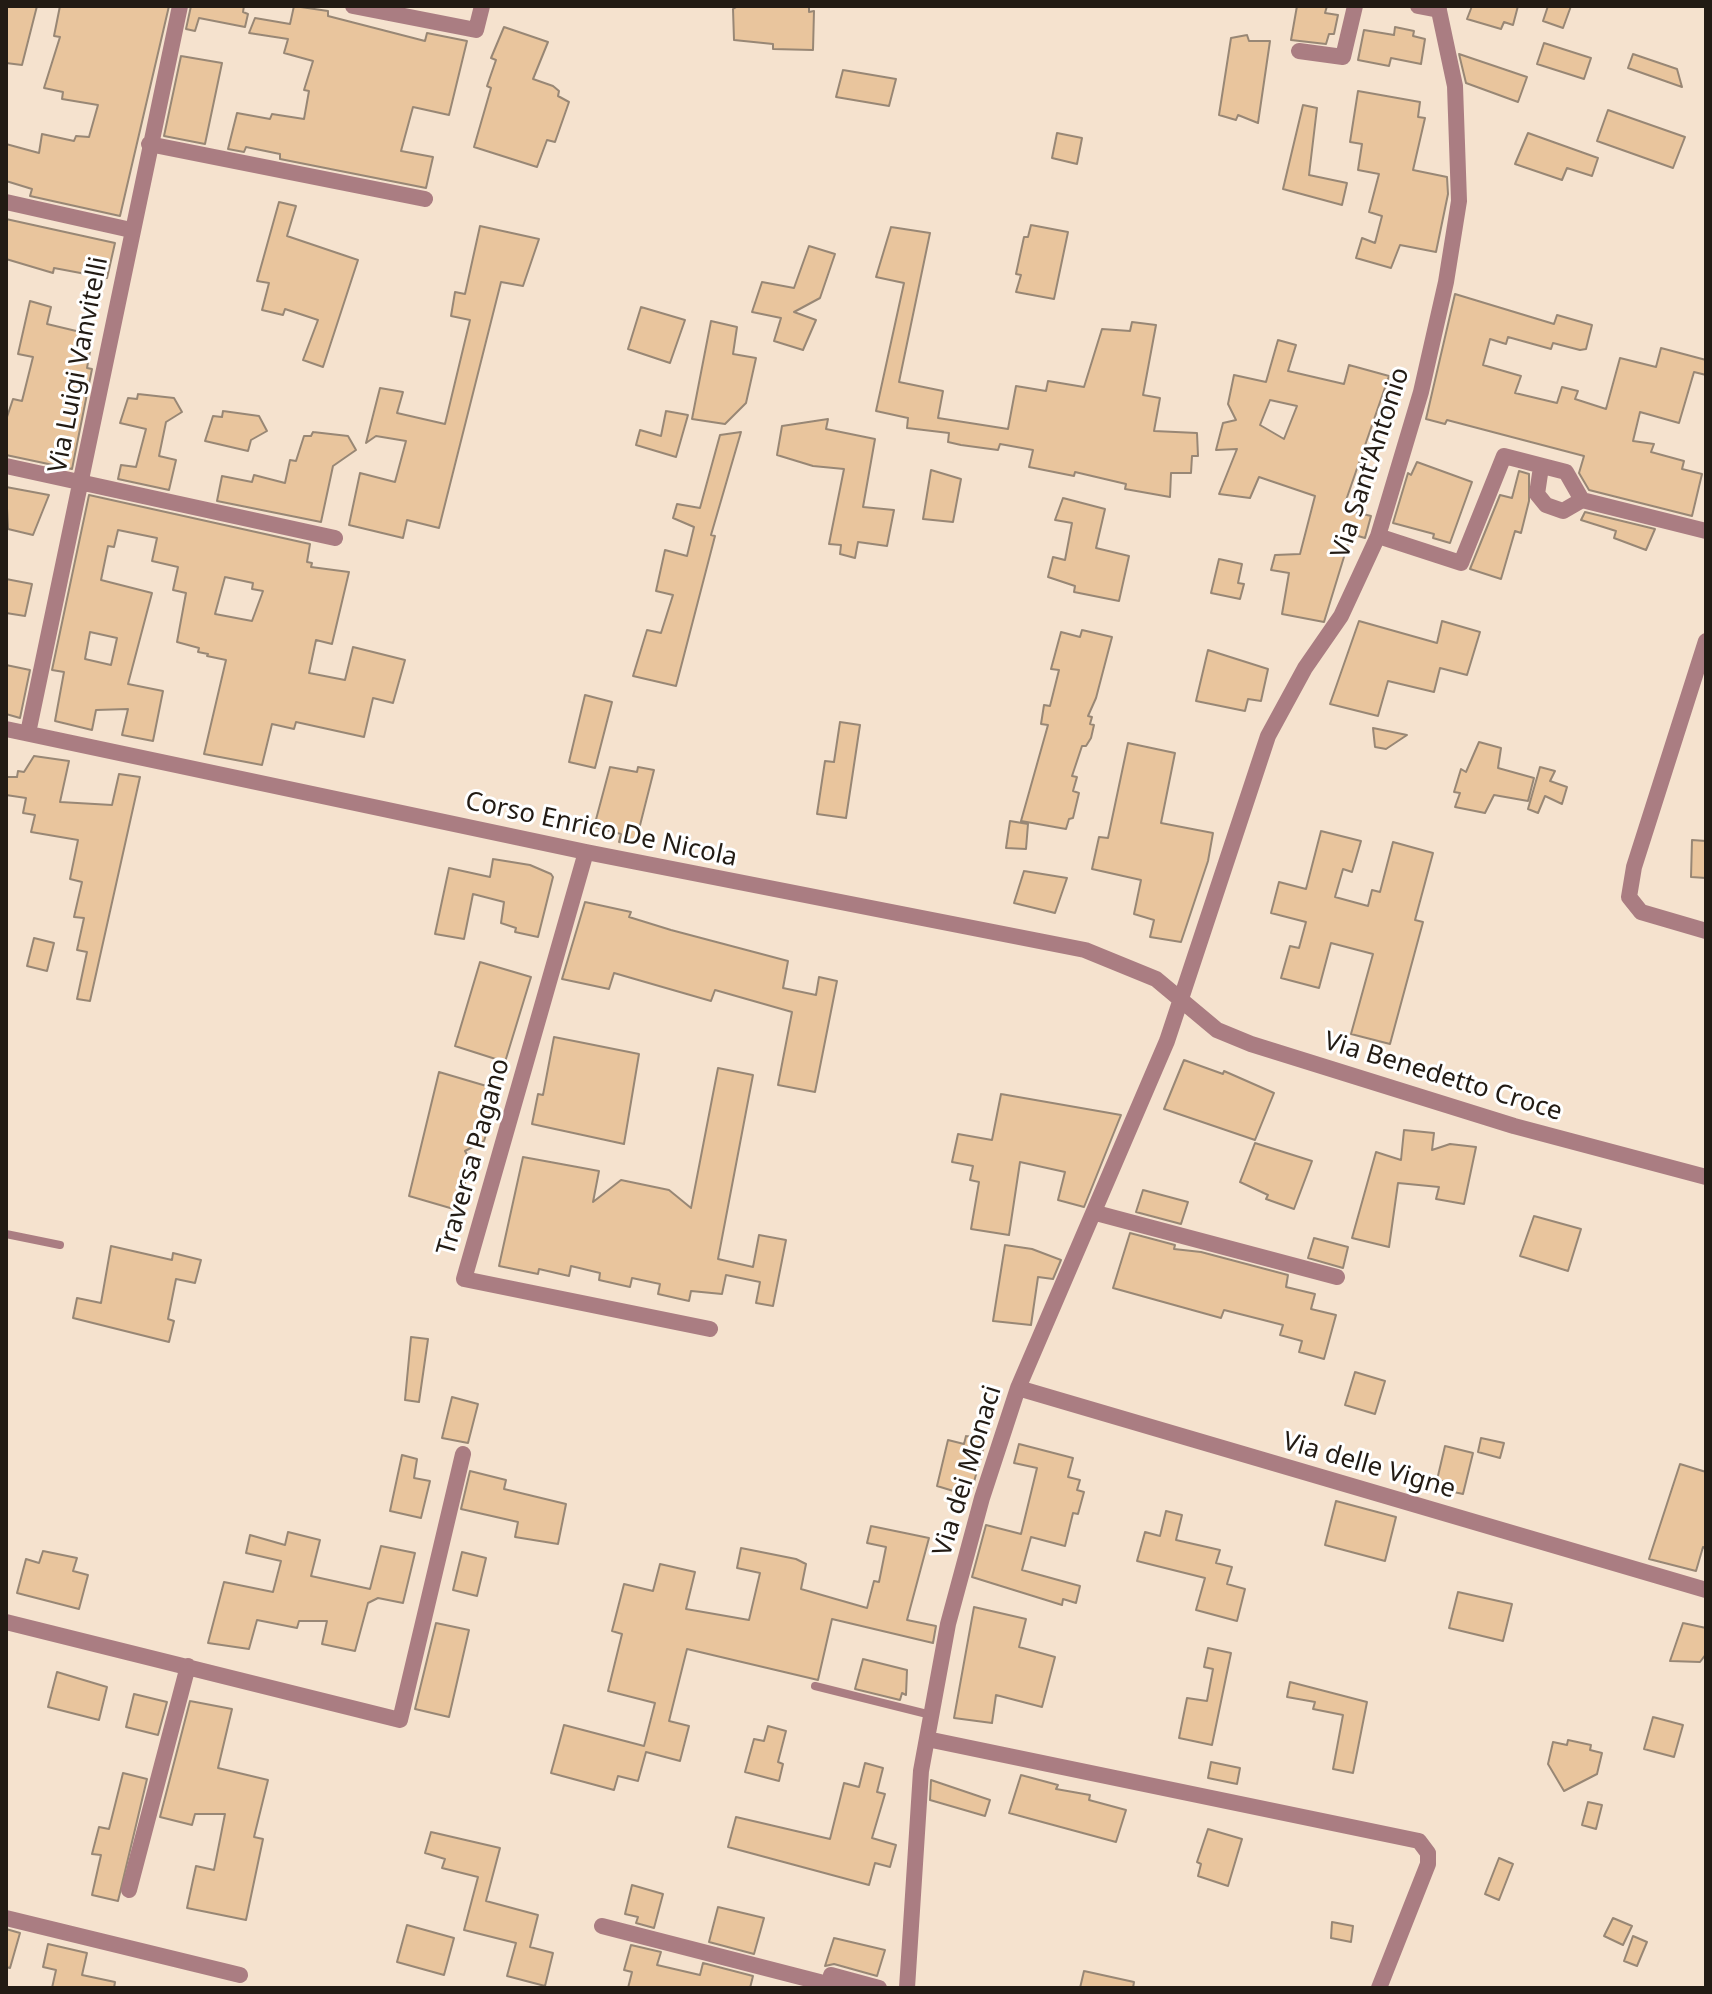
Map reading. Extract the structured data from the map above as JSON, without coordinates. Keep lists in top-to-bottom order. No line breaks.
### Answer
{"streets":{"street":["Via Luigi Vanvitelli","Via Sant'Antonio","Corso Enrico De Nicola","Via Benedetto Croce","Traversa Pagano","Via delle Vigne","Via dei Monaci"]},"crossings":[["Via Luigi Vanvitelli","Corso Enrico De Nicola"],["Via Sant'Antonio","Corso Enrico De Nicola"],["Via Sant'Antonio","Via Benedetto Croce"],["Via Sant'Antonio","Via dei Monaci"],["Corso Enrico De Nicola","Via Benedetto Croce"],["Corso Enrico De Nicola","Traversa Pagano"],["Corso Enrico De Nicola","Via dei Monaci"],["Via Benedetto Croce","Via dei Monaci"],["Via delle Vigne","Via dei Monaci"]]}
